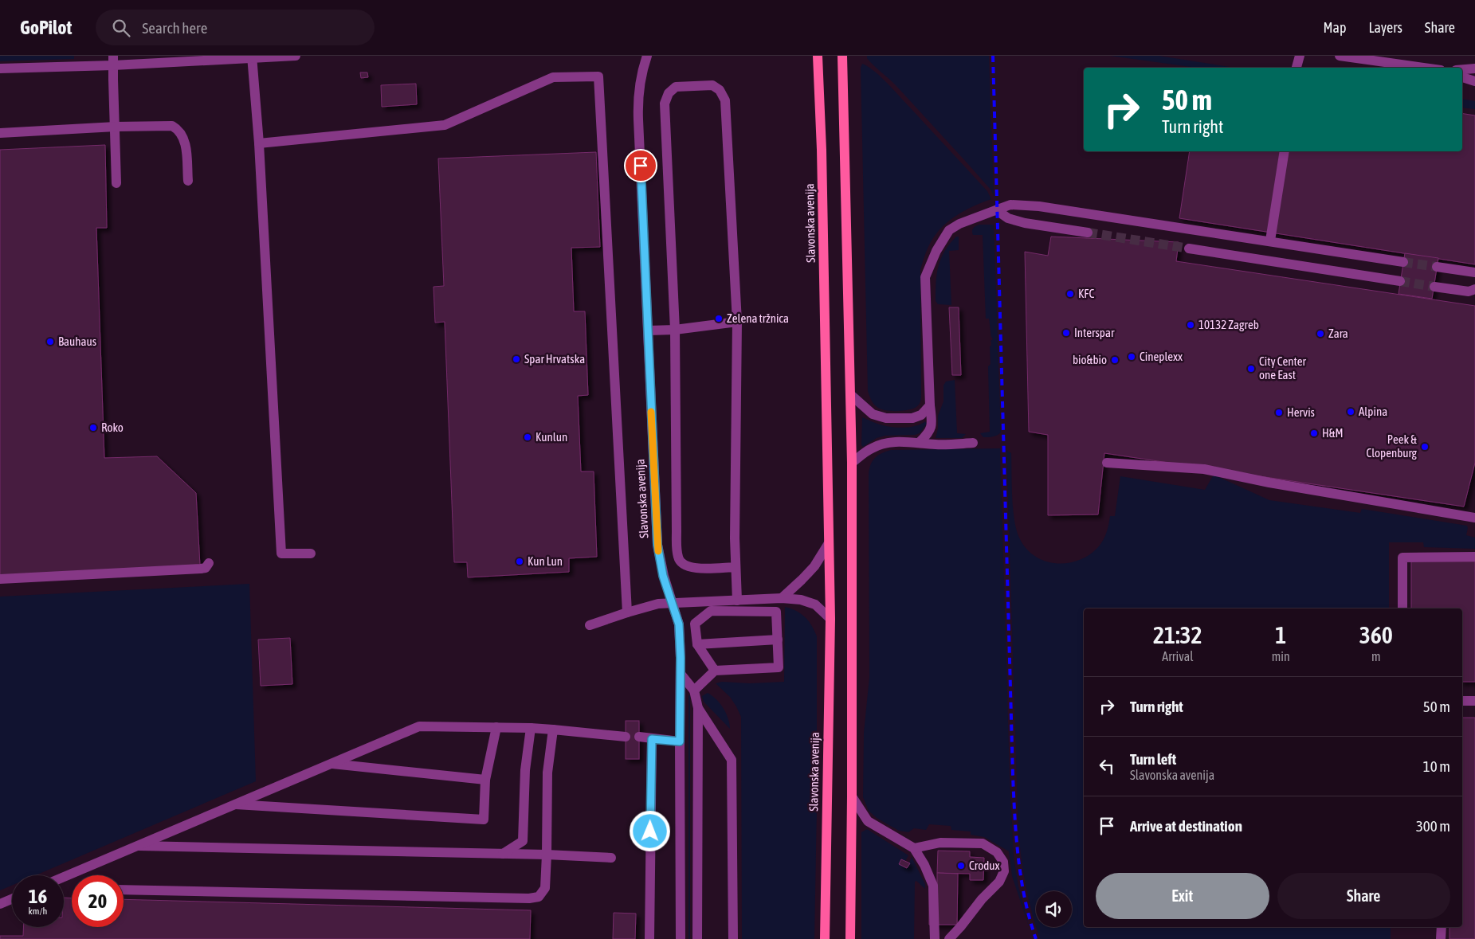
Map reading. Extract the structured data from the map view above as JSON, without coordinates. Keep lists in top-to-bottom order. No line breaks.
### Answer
{"streets":{"main road":["Slavonska avenija"]},"places":["KFC","Zelena tržnica","10132 Zagreb","Interspar","Zara","Bauhaus","Cineplexx","Spar Hrvatska","bio&bio","City Center one East","Alpina","Hervis","Roko","H&M","Kunlun","Peek & Clopenburg","Kun Lun","Crodux"],"page":{"header":"GoPilot","search":"Search here","nav":["Map","Layers","Share"],"turn":["50 m","Turn right"],"eta":["21:32","Arrival","1","min","360","m"],"list":[{"name":"Turn right","value":"50 m"},{"name":"Turn left","note":"Slavonska avenija","value":"10 m"},{"name":"Arrive at destination","value":"300 m"}],"buttons":["Exit","Share"],"speed":"16 km/h","limit":"20"}}
